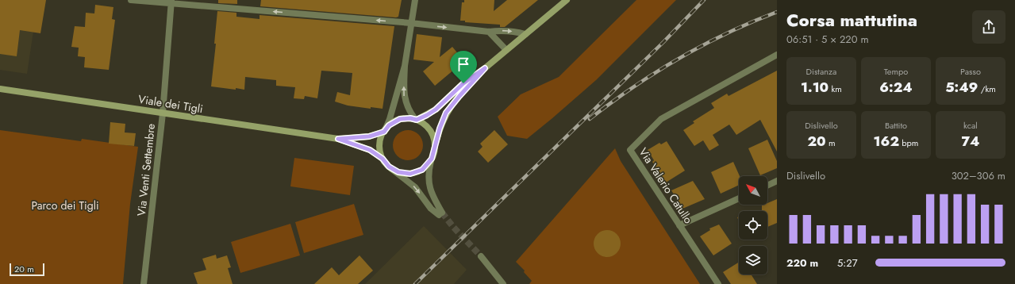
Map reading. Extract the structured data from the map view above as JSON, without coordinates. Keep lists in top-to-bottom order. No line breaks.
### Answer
{"streets":{"street":["Viale dei Tigli","Via Venti Settembre","Via Valerio Catullo"]},"crossings":[["Viale dei Tigli","Via Venti Settembre"]],"parks":["Parco dei Tigli"],"scale_bar":"20 m","north":"top left","page":{"heading":["Corsa mattutina","06:51 · 5 × 220 m"],"stats":[["Distanza","1.10 km"],["Tempo","6:24"],["Passo","5:49 /km"],["Dislivello","20 m"],["Battito","162 bpm"],["kcal","74"]],"chart":["Dislivello","302–306 m"],"list":[{"name":"220 m","note":"5:27"}],"scale":"20 m"}}
